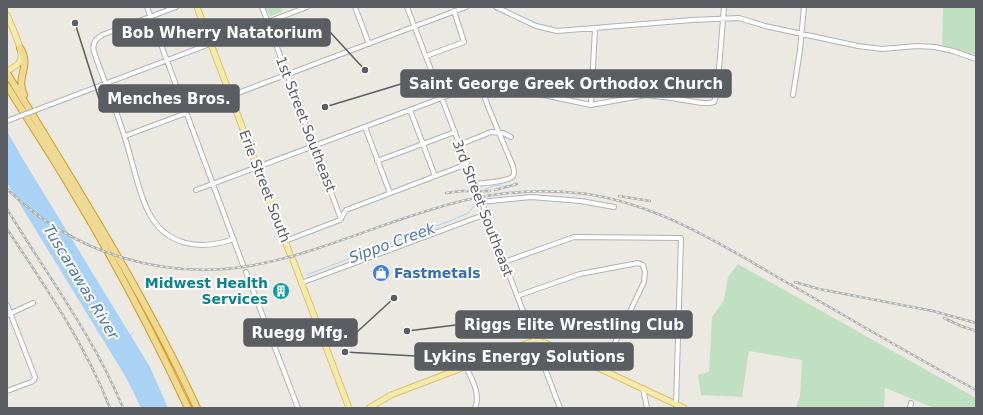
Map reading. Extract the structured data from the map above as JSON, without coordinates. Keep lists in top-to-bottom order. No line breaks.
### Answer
{"streets":{"main road":["Erie Street South"],"street":["1st Street Southeast","3rd Street Southeast"]},"water":["Sippo Creek","Tuscarawas River"],"places":{"other":["Menches Bros.","Bob Wherry Natatorium","Saint George Greek Orthodox Church","Ruegg Mfg.","Riggs Elite Wrestling Club","Lykins Energy Solutions"],"shop":["Fastmetals"],"building":["Midwest Health Services"]}}
